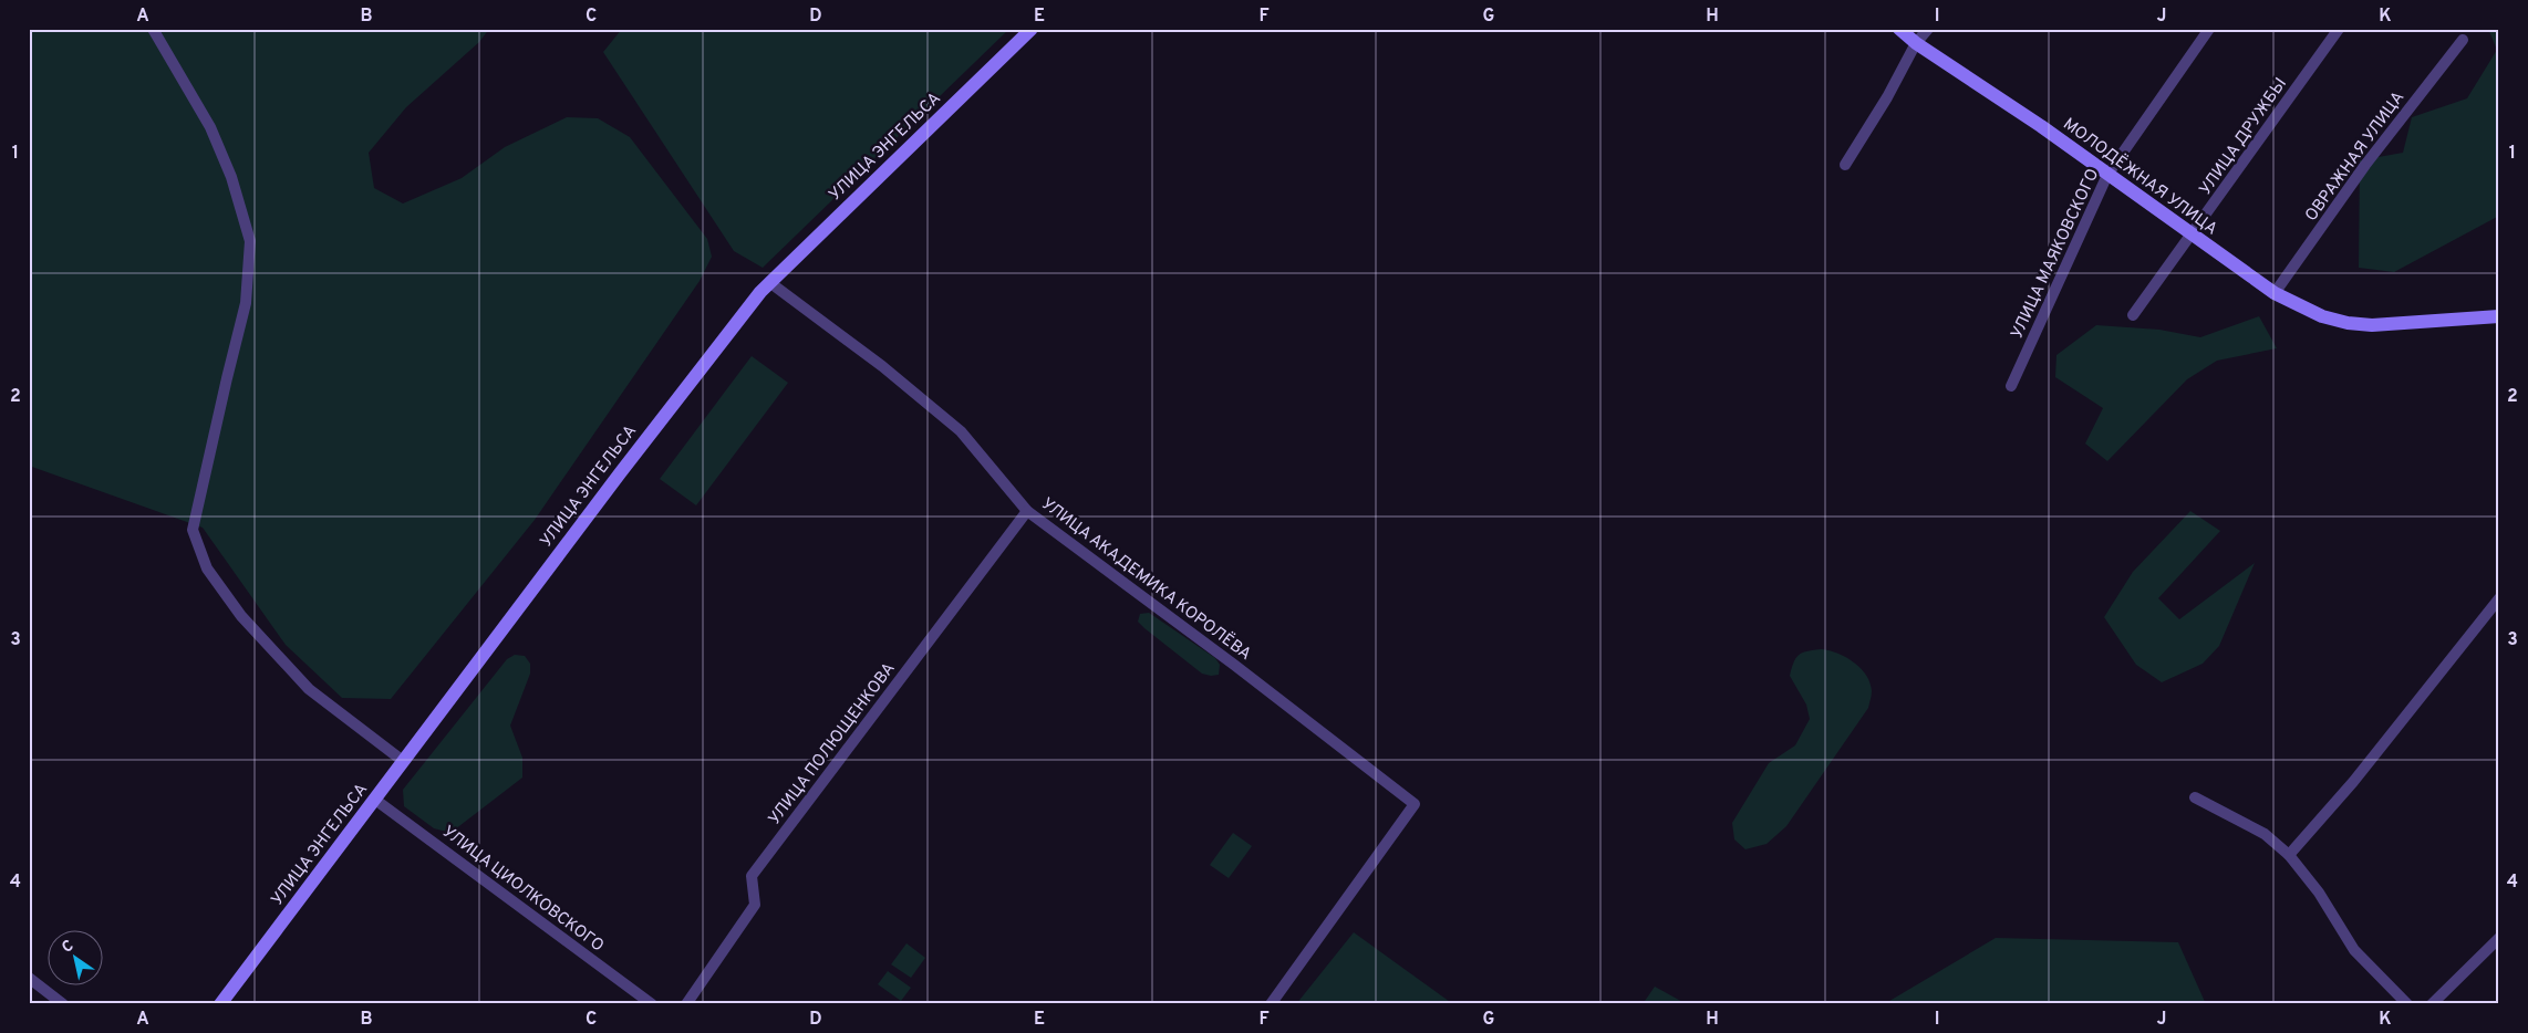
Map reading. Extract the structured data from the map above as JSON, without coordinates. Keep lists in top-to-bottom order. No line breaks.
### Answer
{"streets":{"main road":["УЛИЦА ЭНГЕЛЬСА","МОЛОДЁЖНАЯ УЛИЦА"],"street":["УЛИЦА ДРУЖБЫ","ОВРАЖНАЯ УЛИЦА","УЛИЦА МАЯКОВСКОГО","УЛИЦА АКАДЕМИКА КОРОЛЁВА","УЛИЦА ПОЛЮЩЕНКОВА","УЛИЦА ЦИОЛКОВСКОГО"]},"crossings":[["УЛИЦА ДРУЖБЫ","МОЛОДЁЖНАЯ УЛИЦА"],["УЛИЦА ЭНГЕЛЬСА","УЛИЦА АКАДЕМИКА КОРОЛЁВА"],["УЛИЦА ЭНГЕЛЬСА","УЛИЦА ЦИОЛКОВСКОГО"],["ОВРАЖНАЯ УЛИЦА","МОЛОДЁЖНАЯ УЛИЦА"],["МОЛОДЁЖНАЯ УЛИЦА","УЛИЦА МАЯКОВСКОГО"],["УЛИЦА АКАДЕМИКА КОРОЛЁВА","УЛИЦА ПОЛЮЩЕНКОВА"]],"north":"top left","grid":{"columns":["A","B","C","D","E","F","G","H","I","J","K"],"rows":["1","2","3","4"]}}
